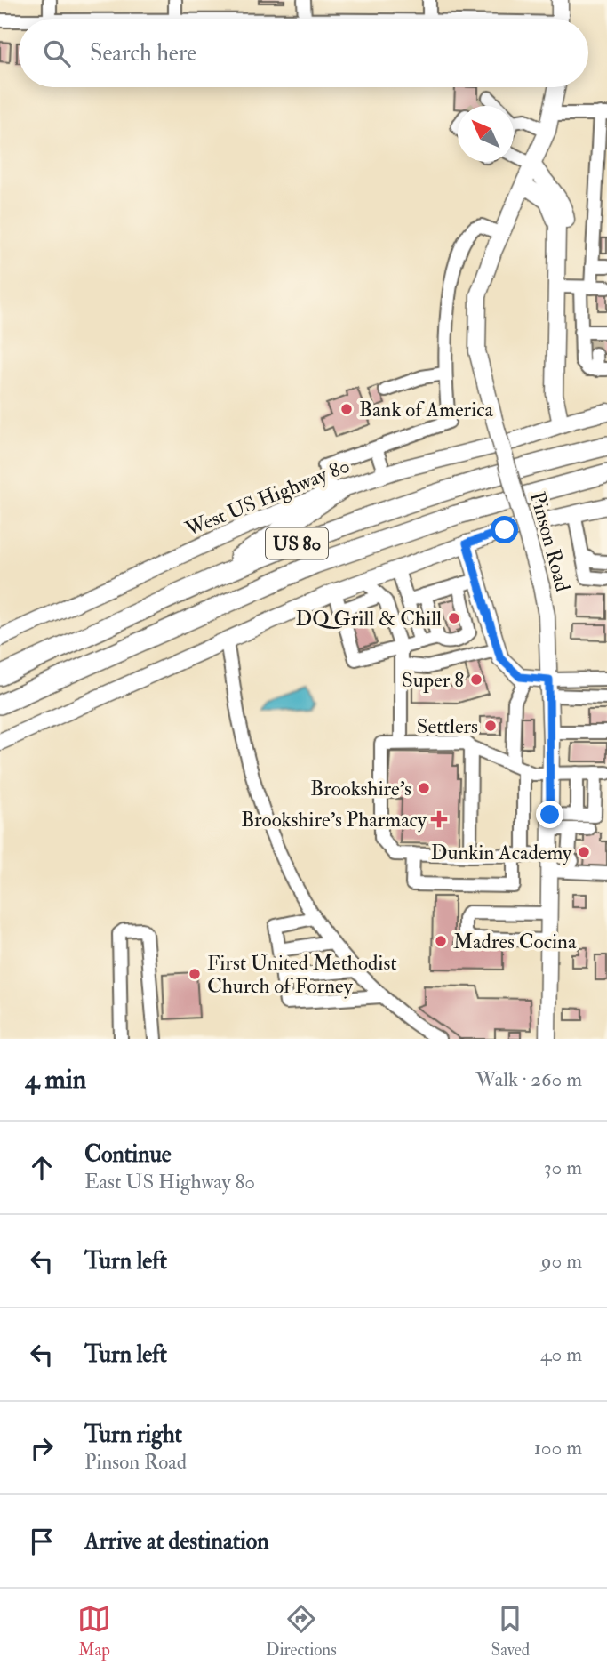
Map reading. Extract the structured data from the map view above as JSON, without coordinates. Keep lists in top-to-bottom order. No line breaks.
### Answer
{"streets":{"highway":["US 80"],"main road":["West US Highway 80","Pinson Road"]},"places":{"other":["Bank of America","DQ Grill & Chill","Super 8","Settlers","Brookshire's","Dunkin Academy","Madres Cocina","First United Methodist Church of Forney"],"health":["Brookshire's Pharmacy"]},"north":"top left","page":{"search":"Search here","heading":["4 min","Walk · 260 m"],"list":[["Continue","East US Highway 80","30 m"],["Turn left","90 m"],["Turn left","40 m"],["Turn right","Pinson Road","100 m"],"Arrive at destination"],"nav":["Map","Directions","Saved"]}}
